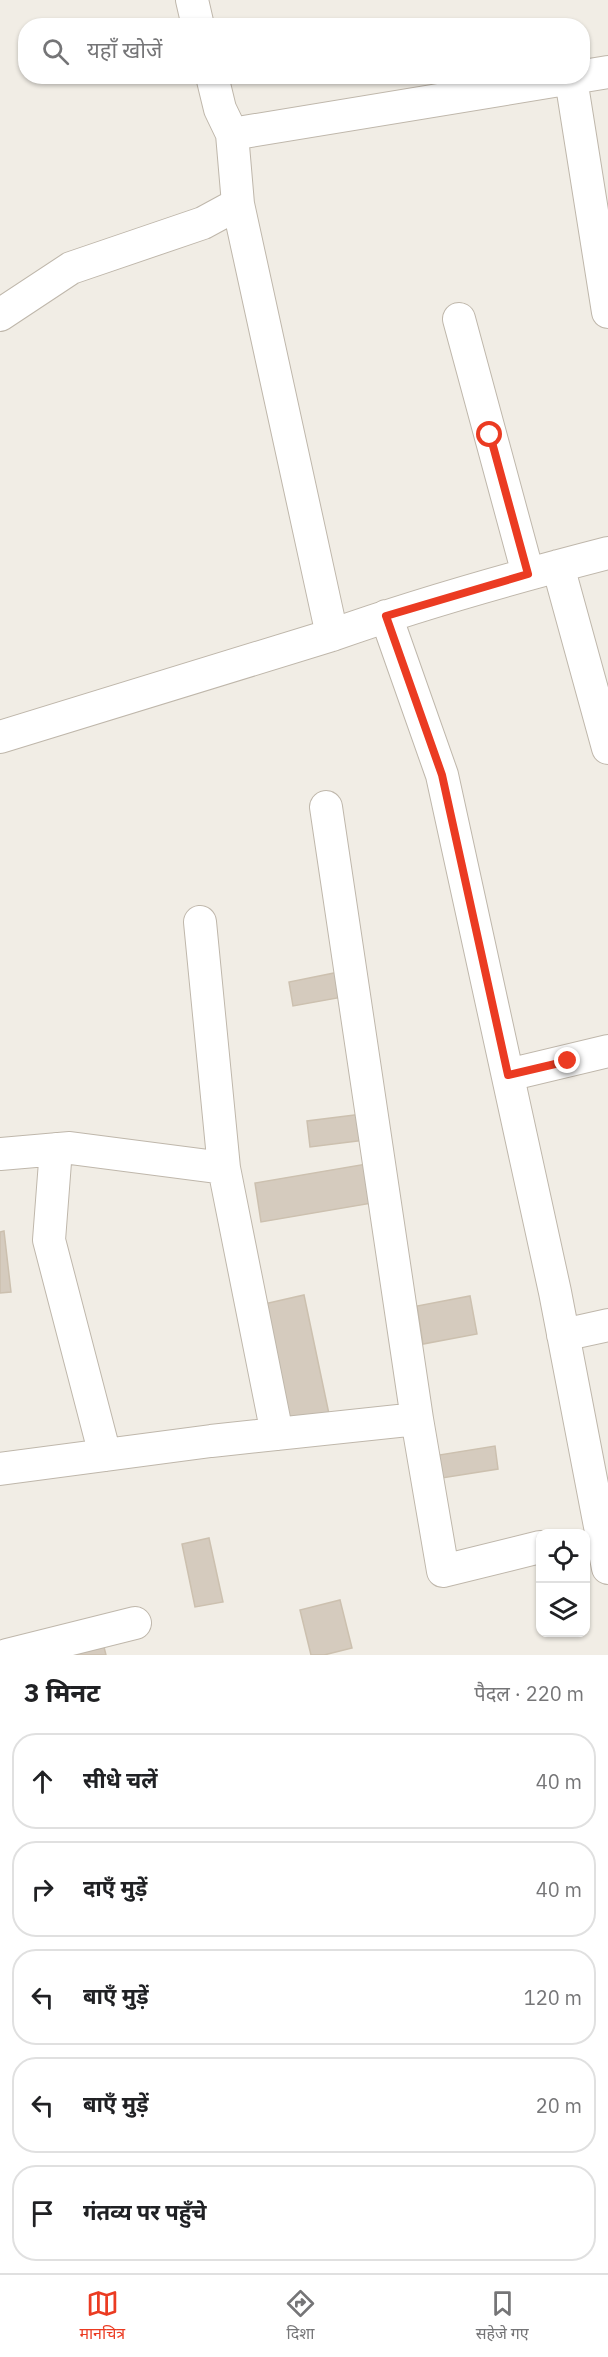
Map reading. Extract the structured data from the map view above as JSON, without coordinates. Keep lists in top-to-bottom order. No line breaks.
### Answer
{"page":{"search":"यहाँ खोजें","heading":["3 मिनट","पैदल · 220 m"],"list":[["सीधे चलें","40 m"],["दाएँ मुड़ें","40 m"],["बाएँ मुड़ें","120 m"],["बाएँ मुड़ें","20 m"],"गंतव्य पर पहुँचे"],"nav":["मानचित्र","दिशा","सहेजे गए"]}}
